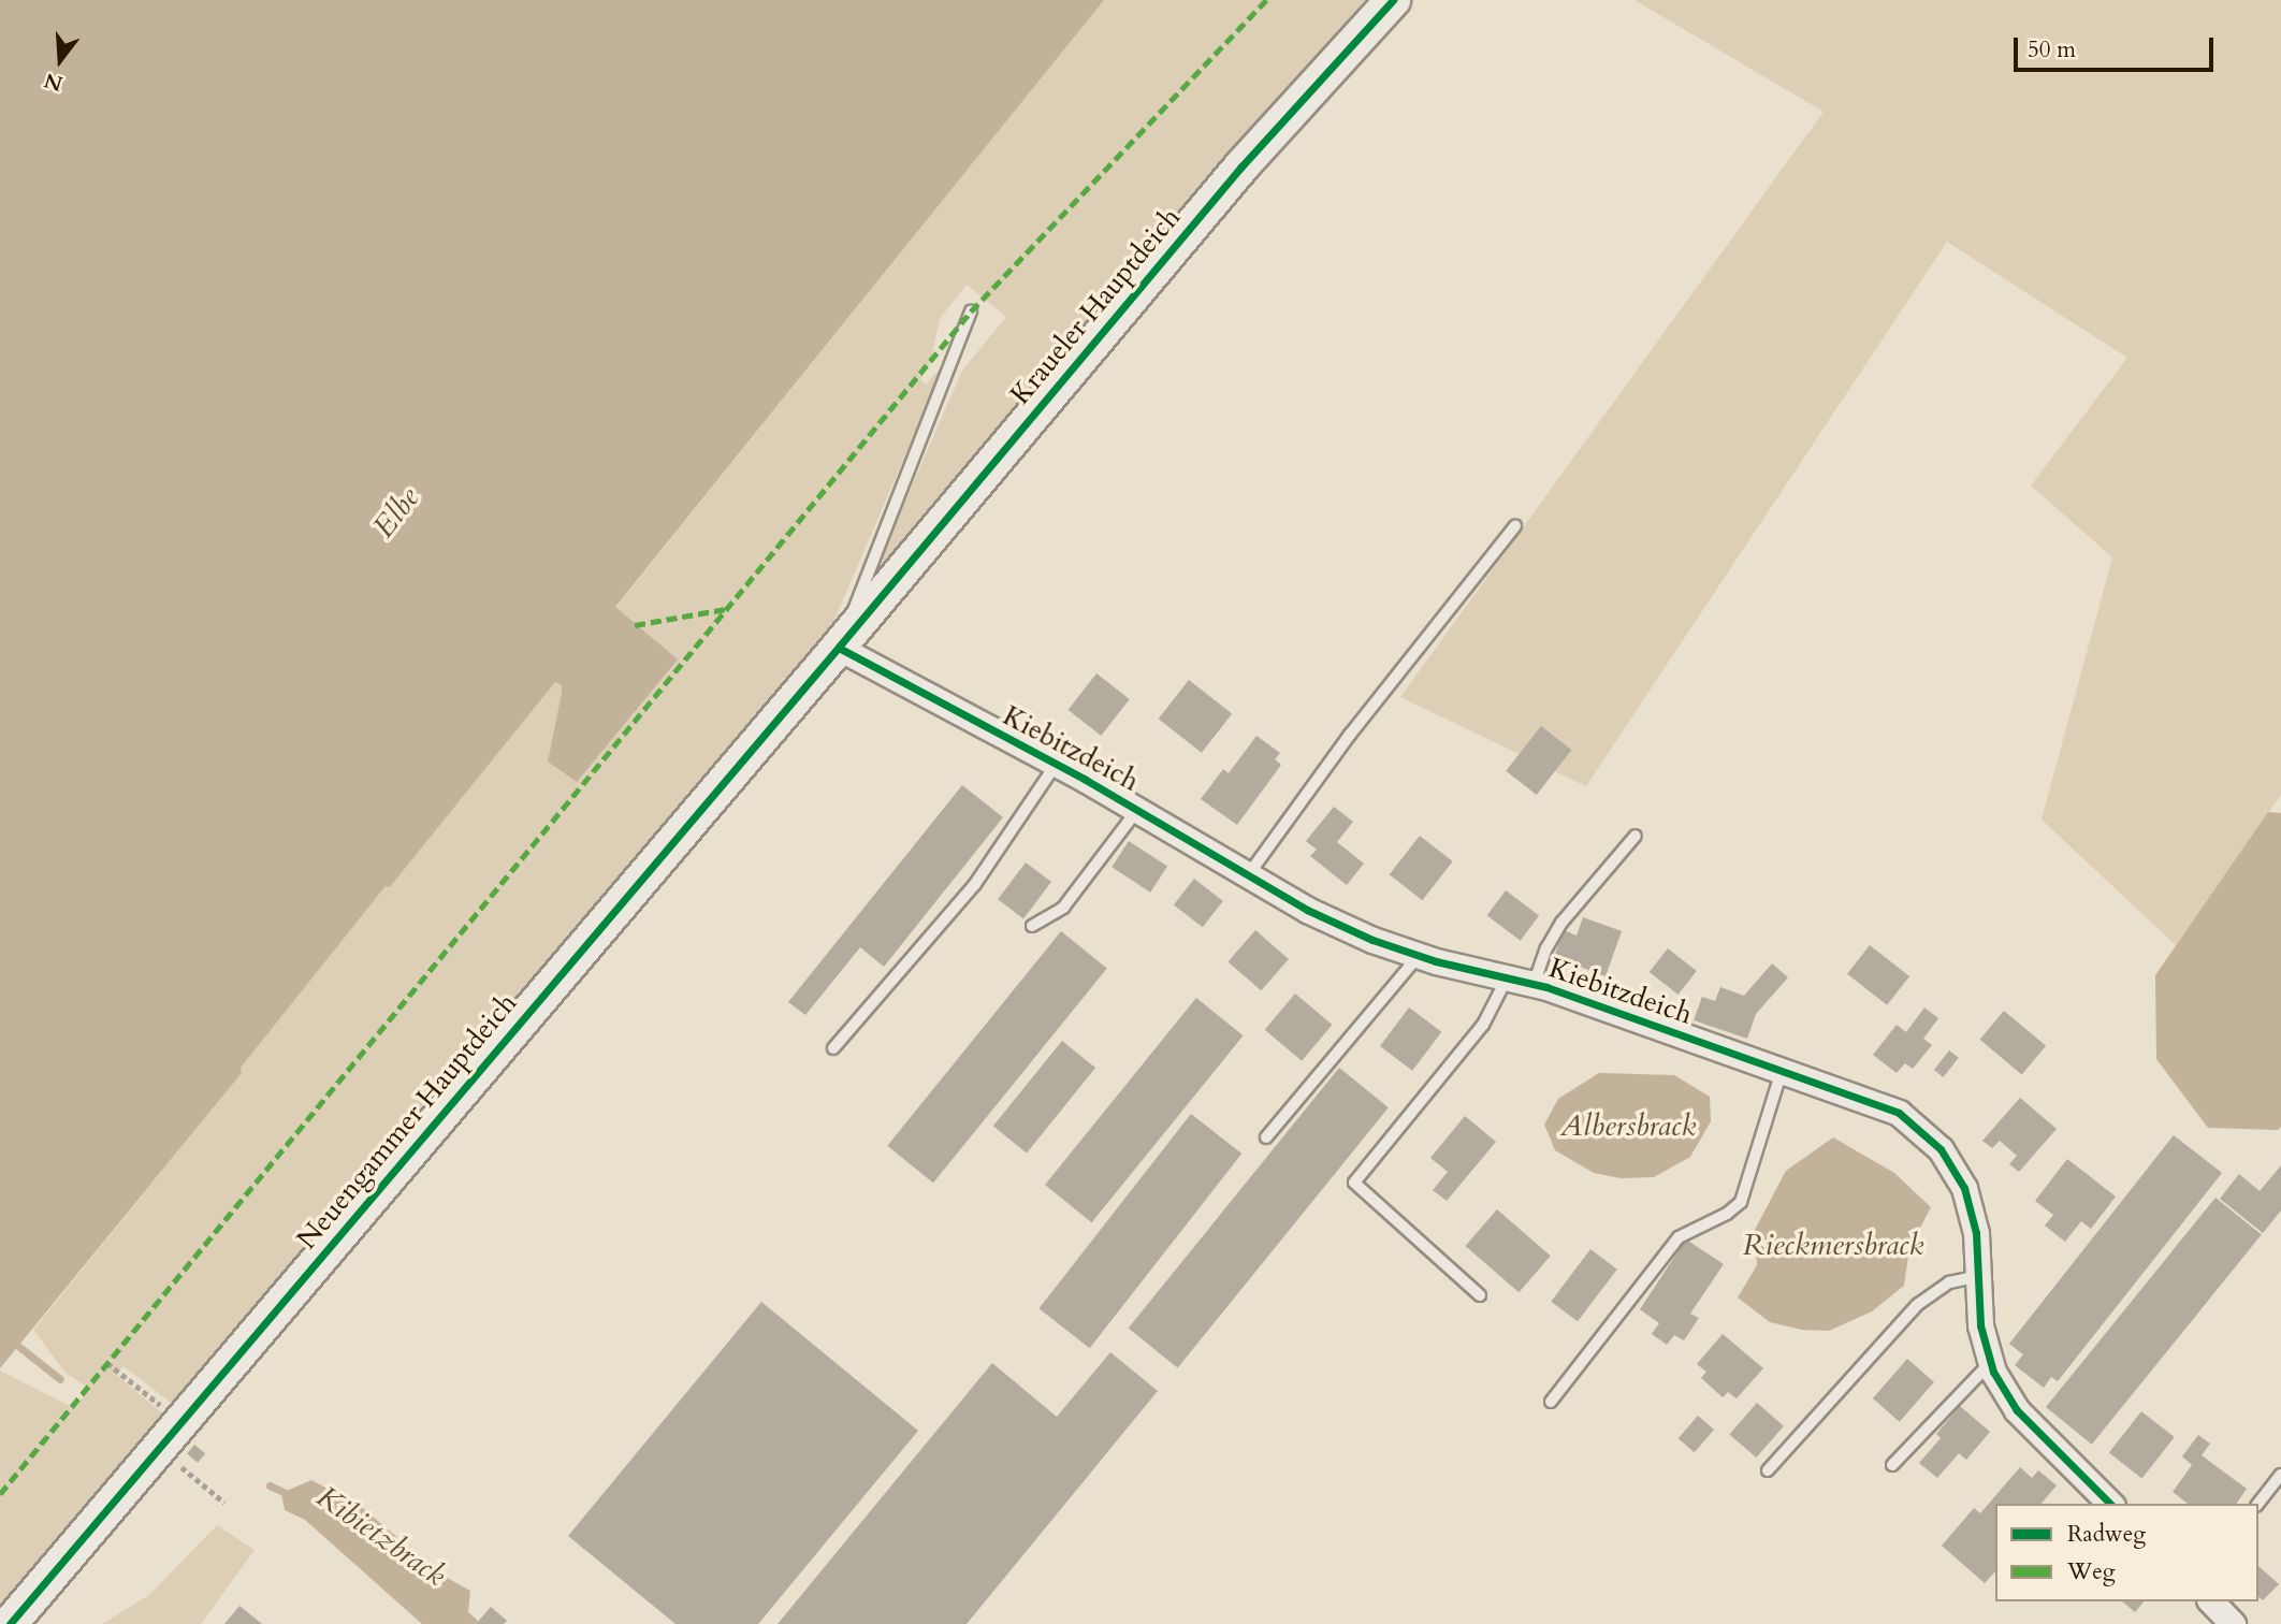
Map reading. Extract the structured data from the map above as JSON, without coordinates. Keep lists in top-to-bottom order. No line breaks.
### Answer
{"streets":{"street":["Kraueler Hauptdeich","Kiebitzdeich","Neuengammer Hauptdeich"]},"crossings":[["Kraueler Hauptdeich","Kiebitzdeich"],["Kraueler Hauptdeich","Neuengammer Hauptdeich"],["Kiebitzdeich","Neuengammer Hauptdeich"]],"water":["Elbe","Albersbrack","Rieckmersbrack","Kibietzbrack"],"legend":["Radweg","Weg"],"scale_bar":"50 m","north":"bottom"}
